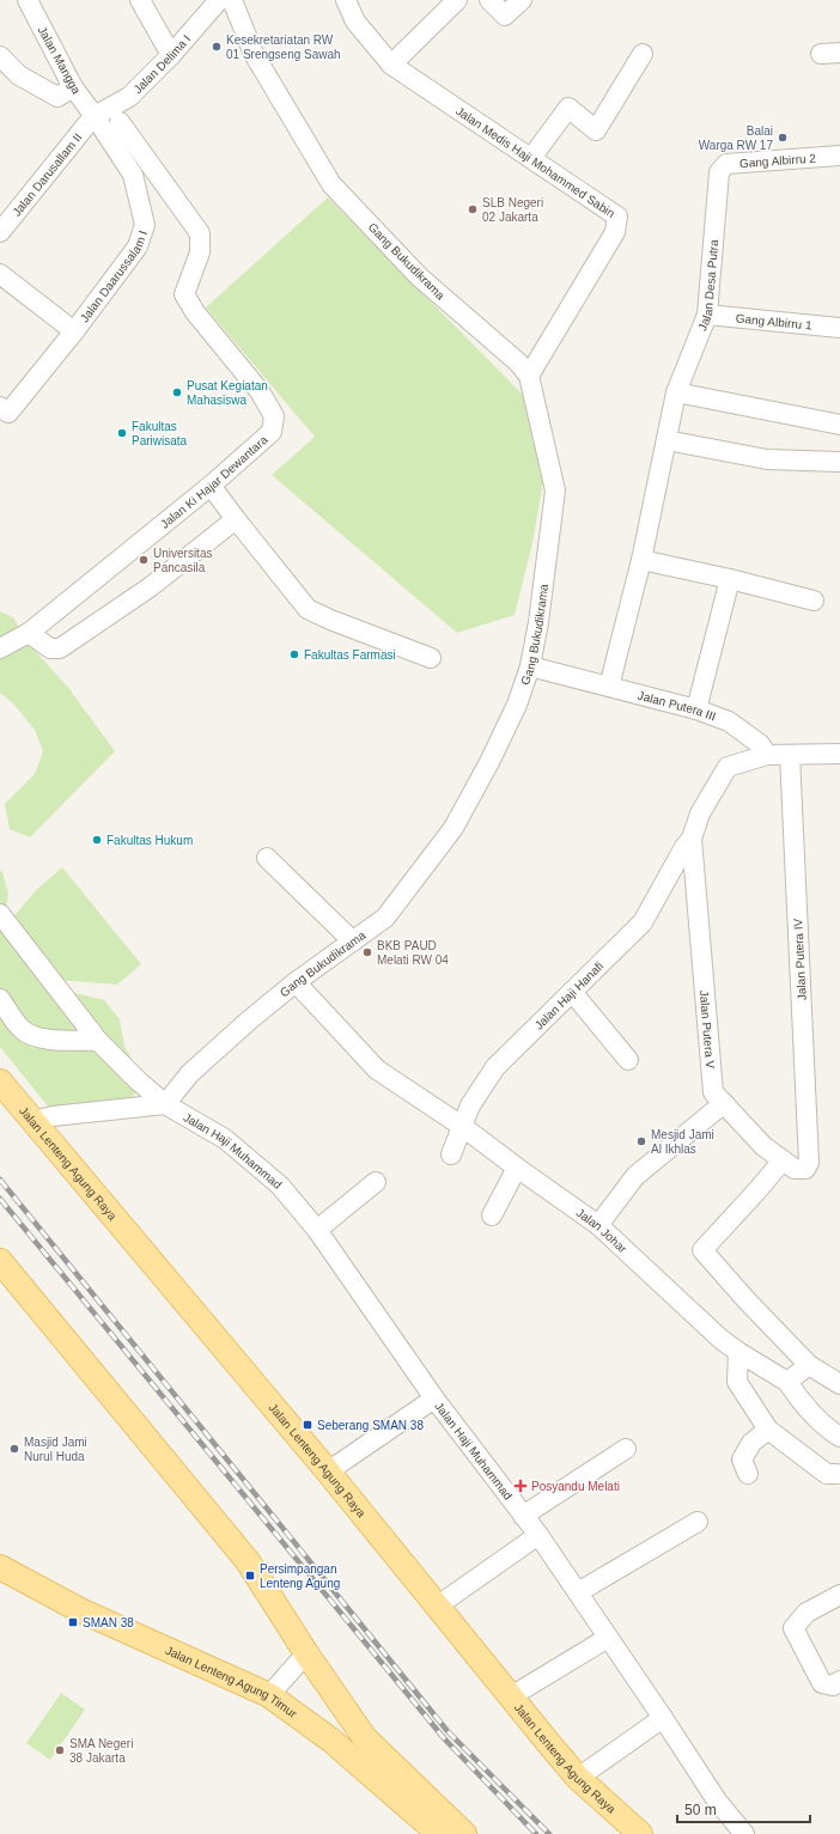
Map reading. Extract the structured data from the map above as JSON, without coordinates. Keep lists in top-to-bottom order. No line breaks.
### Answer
{"streets":{"main road":["Jalan Lenteng Agung Raya","Jalan Lenteng Agung Timur"],"street":["Jalan Mangga","Jalan Delima I","Gang Albirru 2","Jalan Medis Haji Mohammed Sabin","Jalan Darusallam II","Gang Bukudikrama","Jalan Daarussalam I","Jalan Desa Putra","Gang Albirru 1","Jalan Ki Hajar Dewantara","Jalan Putera III","Jalan Putera IV","Jalan Haji Hanafi","Jalan Putera V","Jalan Haji Muhammad","Jalan Johar"]},"crossings":[["Jalan Mangga","Jalan Delima I"],["Jalan Mangga","Jalan Darusallam II"],["Jalan Mangga","Jalan Daarussalam I"],["Jalan Delima I","Jalan Darusallam II"],["Jalan Delima I","Jalan Daarussalam I"],["Gang Albirru 2","Jalan Desa Putra"],["Jalan Medis Haji Mohammed Sabin","Gang Bukudikrama"],["Jalan Darusallam II","Jalan Daarussalam I"],["Gang Bukudikrama","Jalan Putera III"],["Gang Bukudikrama","Jalan Haji Muhammad"],["Gang Bukudikrama","Jalan Johar"],["Jalan Desa Putra","Gang Albirru 1"],["Jalan Desa Putra","Jalan Putera III"],["Jalan Putera IV","Jalan Putera V"],["Jalan Haji Hanafi","Jalan Putera V"],["Jalan Haji Hanafi","Jalan Johar"]],"places":{"other":["Kesekretariatan RW 01 Srengseng Sawah","Balai Warga RW 17","SLB Negeri 02 Jakarta","Pusat Kegiatan Mahasiswa","Fakultas Pariwisata","Universitas Pancasila","Fakultas Farmasi","Fakultas Hukum","BKB PAUD Melati RW 04","Mesjid Jami Al Ikhlas","Masjid Jami Nurul Huda","SMA Negeri 38 Jakarta"],"transit":["Seberang SMAN 38","Persimpangan Lenteng Agung","SMAN 38"],"health":["Posyandu Melati"]},"scale_bar":"50 m"}
